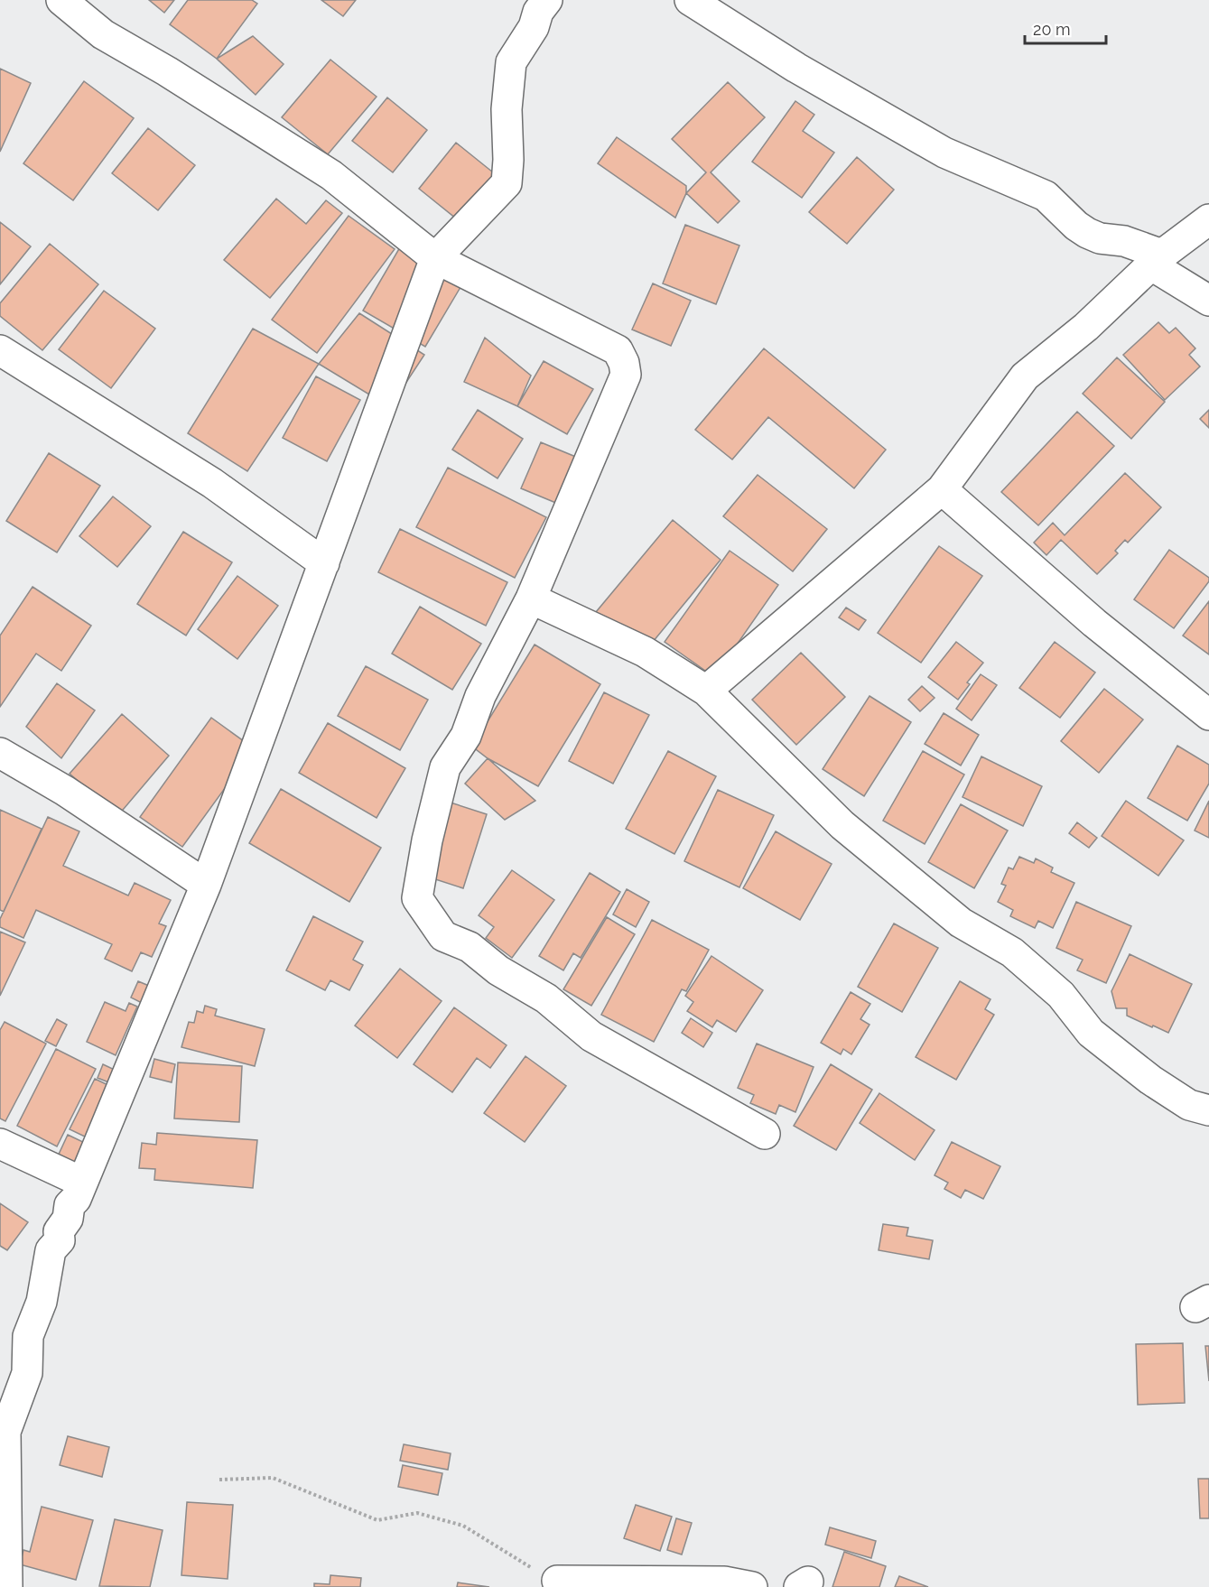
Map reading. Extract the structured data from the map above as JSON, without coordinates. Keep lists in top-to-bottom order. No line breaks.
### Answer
{"scale_bar":"20 m"}
